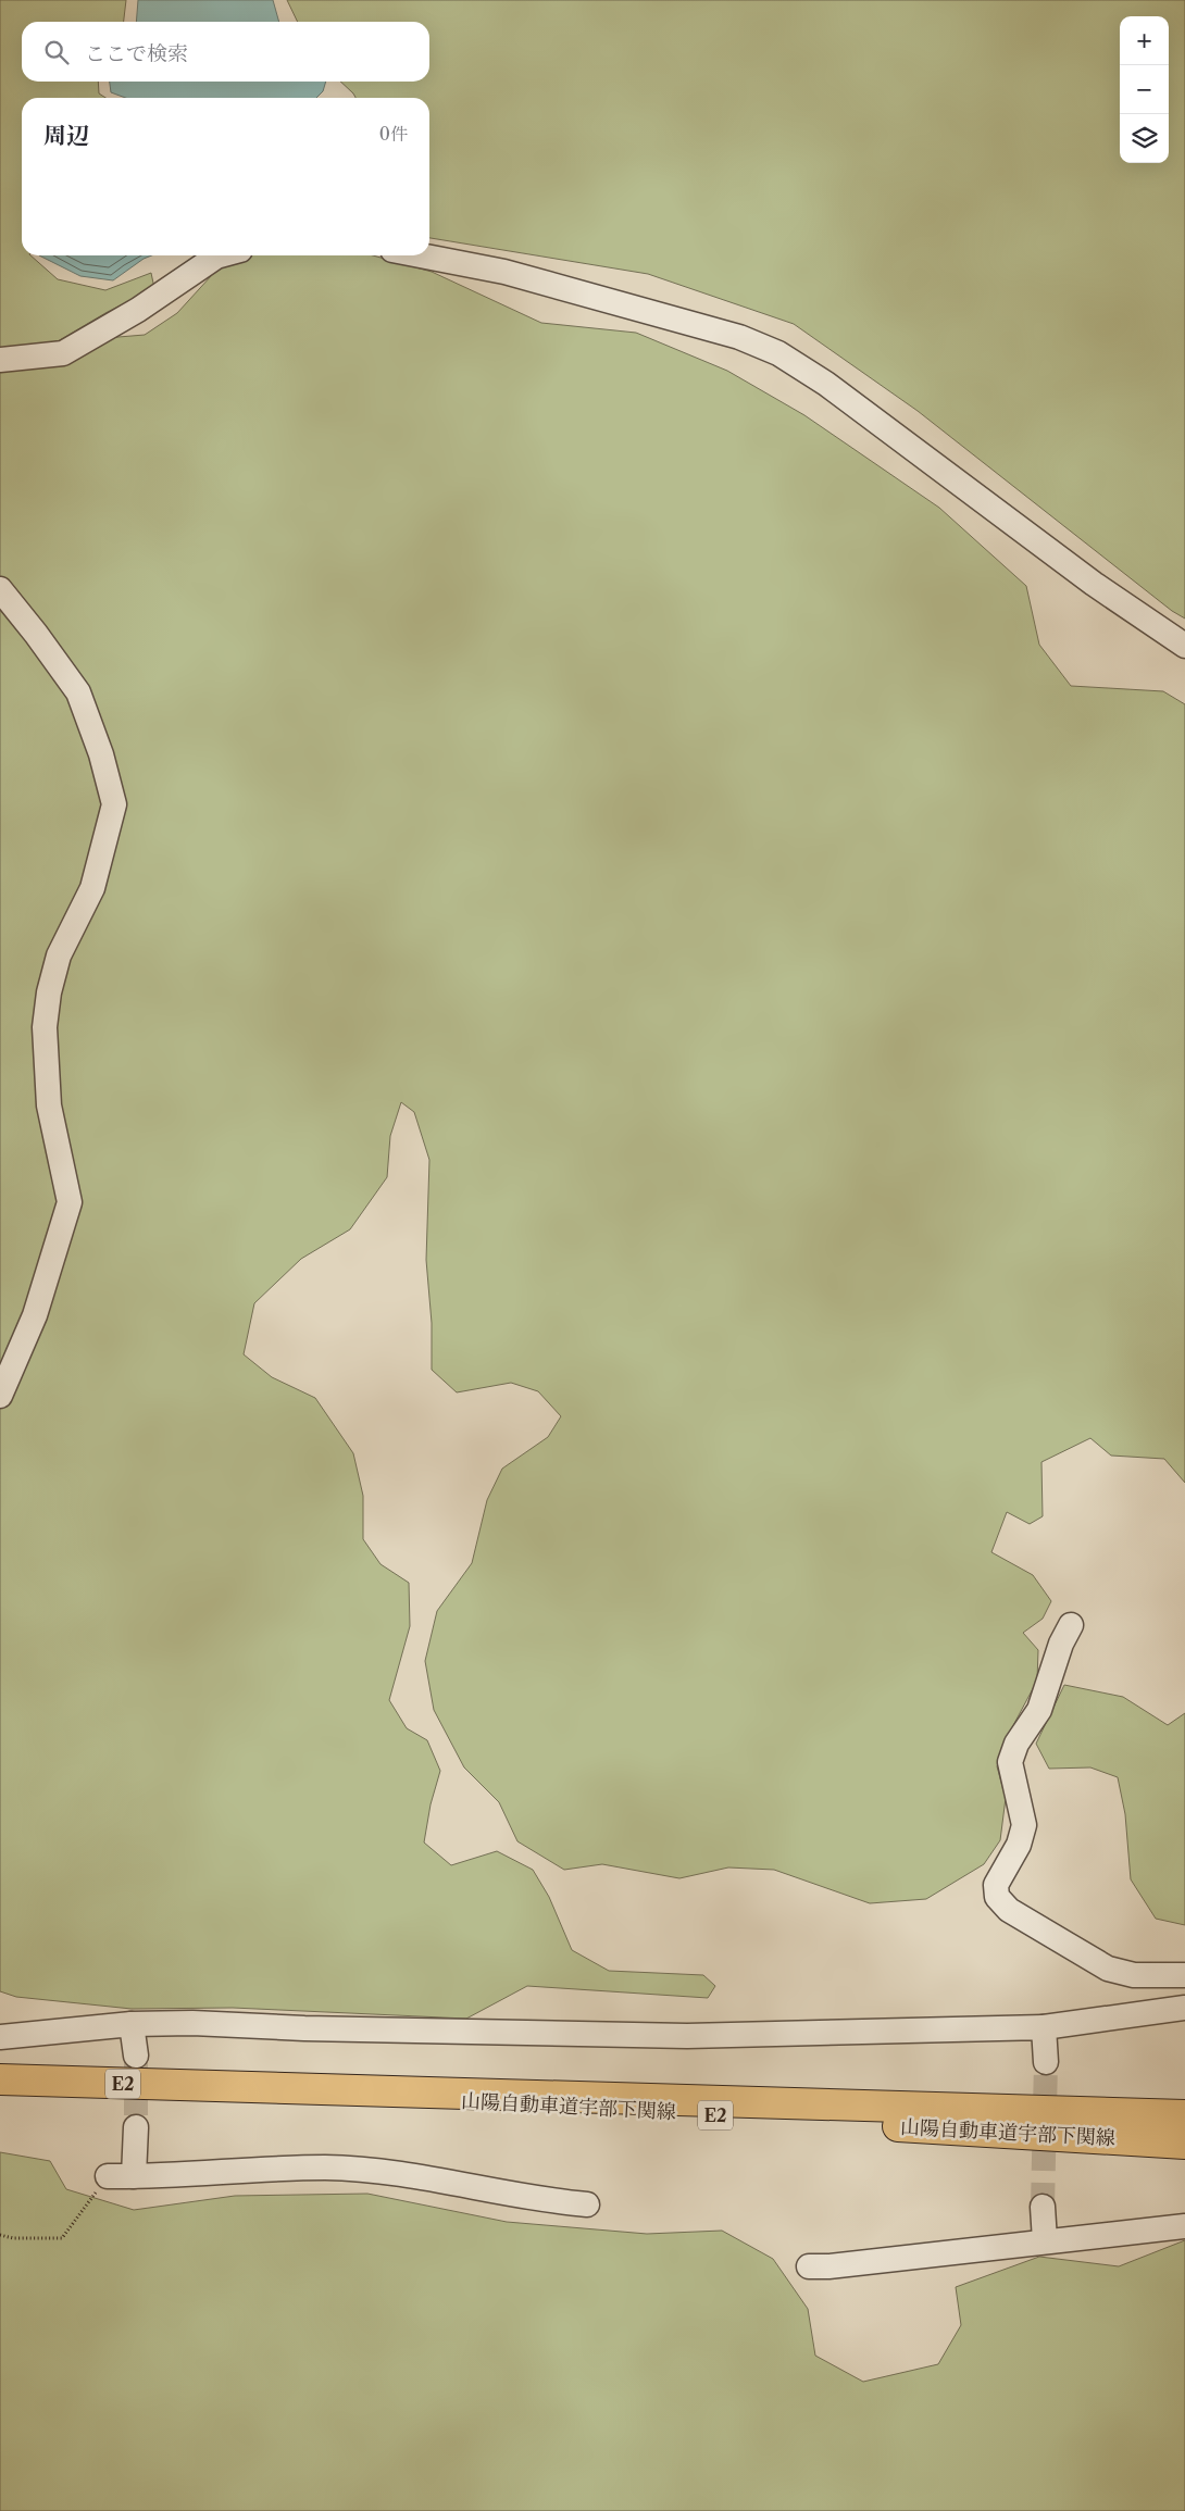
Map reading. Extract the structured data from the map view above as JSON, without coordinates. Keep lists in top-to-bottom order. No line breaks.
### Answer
{"streets":{"highway":["E2","山陽自動車道宇部下関線"]},"page":{"map_buttons":["+","−"],"search":"ここで検索","heading":["周辺","0件"]}}
